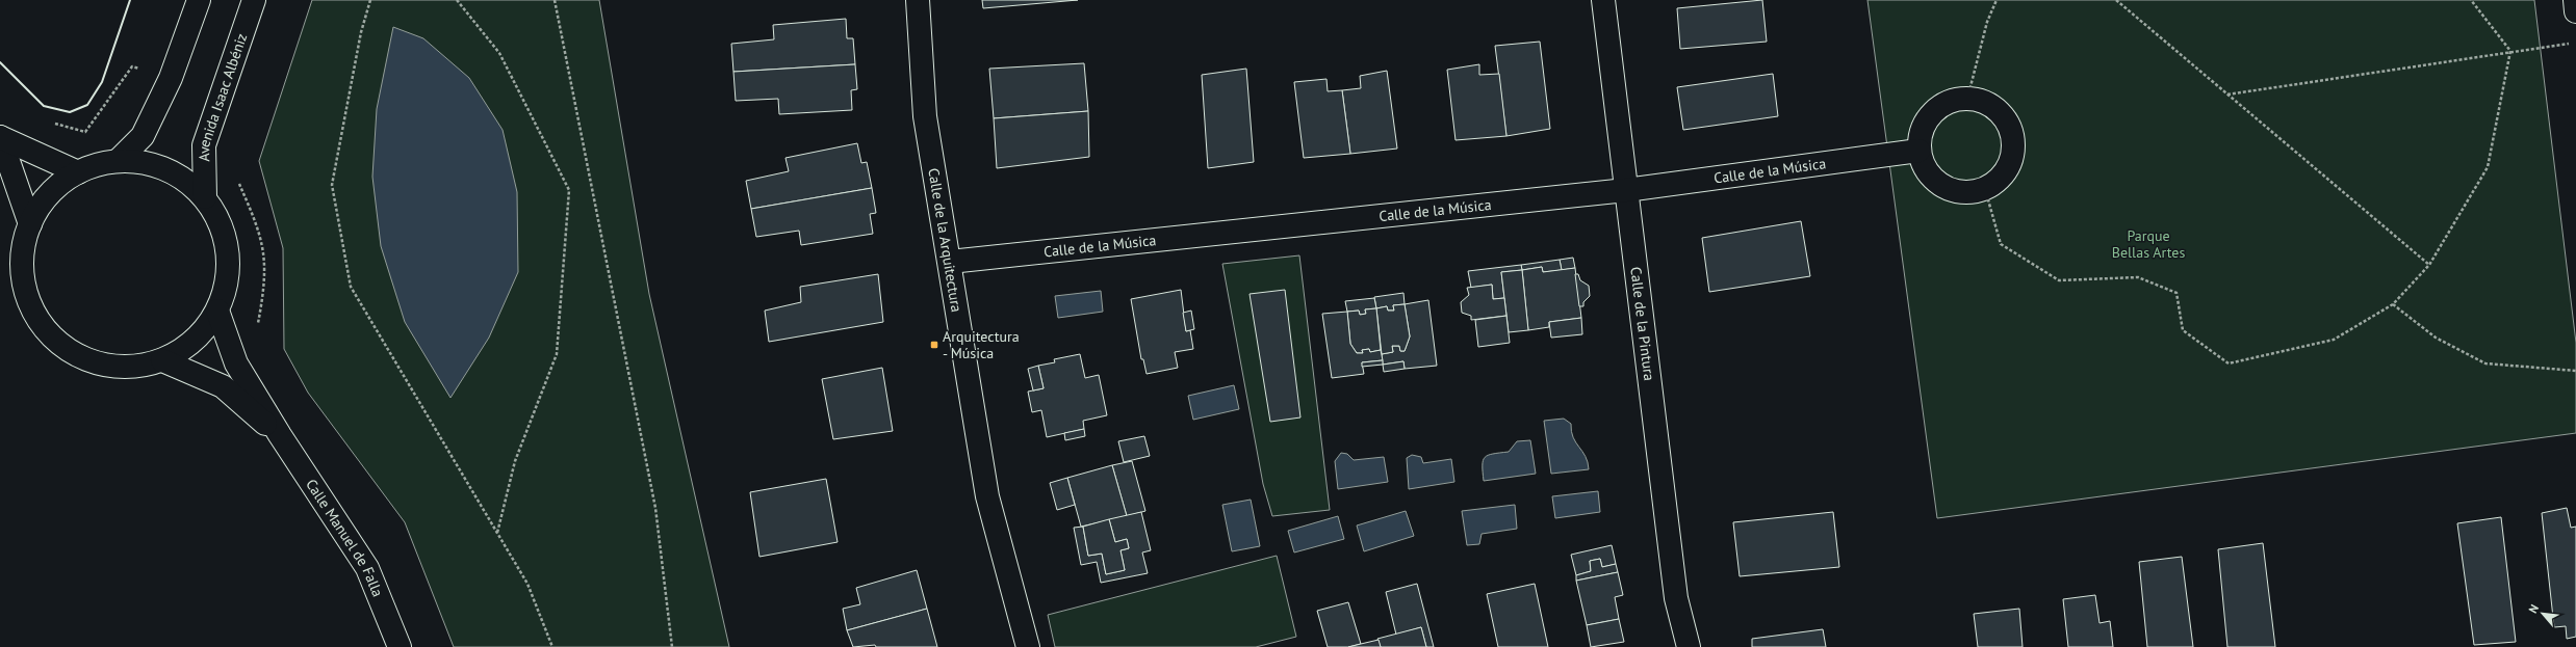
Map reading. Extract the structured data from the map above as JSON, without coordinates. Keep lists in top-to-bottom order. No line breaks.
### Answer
{"streets":{"street":["Avenida Isaac Albéniz","Calle de la Música","Calle de la Arquitectura","Calle de la Pintura","Calle Manuel de Falla"]},"crossings":[["Calle de la Música","Calle de la Arquitectura"],["Calle de la Música","Calle de la Pintura"]],"parks":["Parque Bellas Artes"],"places":{"transit":["Arquitectura - Música"]},"north":"top left"}
